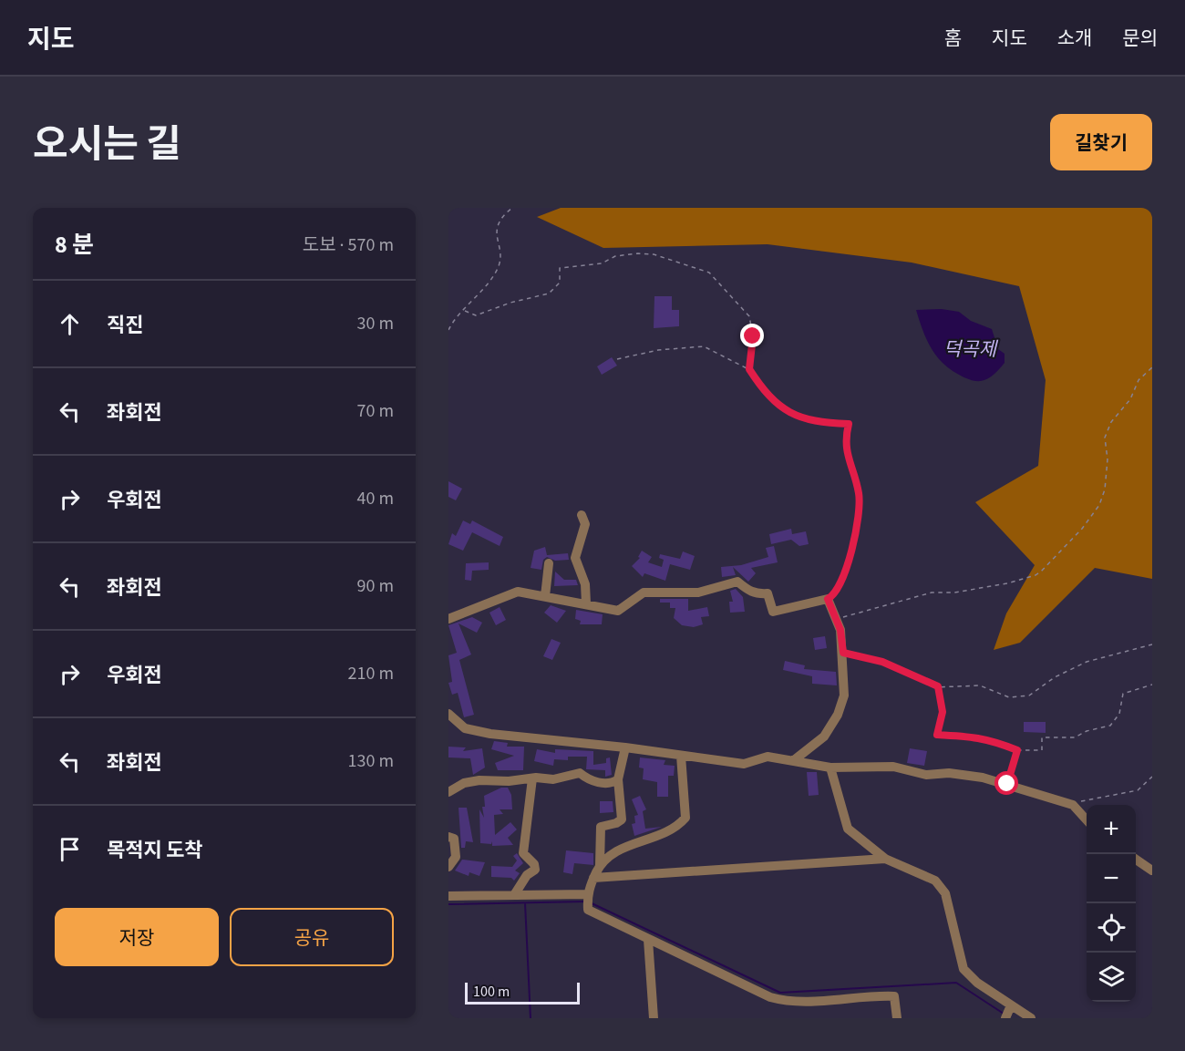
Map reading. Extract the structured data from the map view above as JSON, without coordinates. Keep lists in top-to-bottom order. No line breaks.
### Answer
{"water":["덕곡제"],"scale_bar":"100 m","page":{"header":"지도","nav":["홈","지도","소개","문의"],"title":"오시는 길","buttons":["길찾기",["저장","공유"]],"heading":["8 분","도보 · 570 m"],"list":[["직진","30 m"],["좌회전","70 m"],["우회전","40 m"],["좌회전","90 m"],["우회전","210 m"],["좌회전","130 m"],"목적지 도착"],"map_buttons":["+","−"],"scale":"100 m"}}
